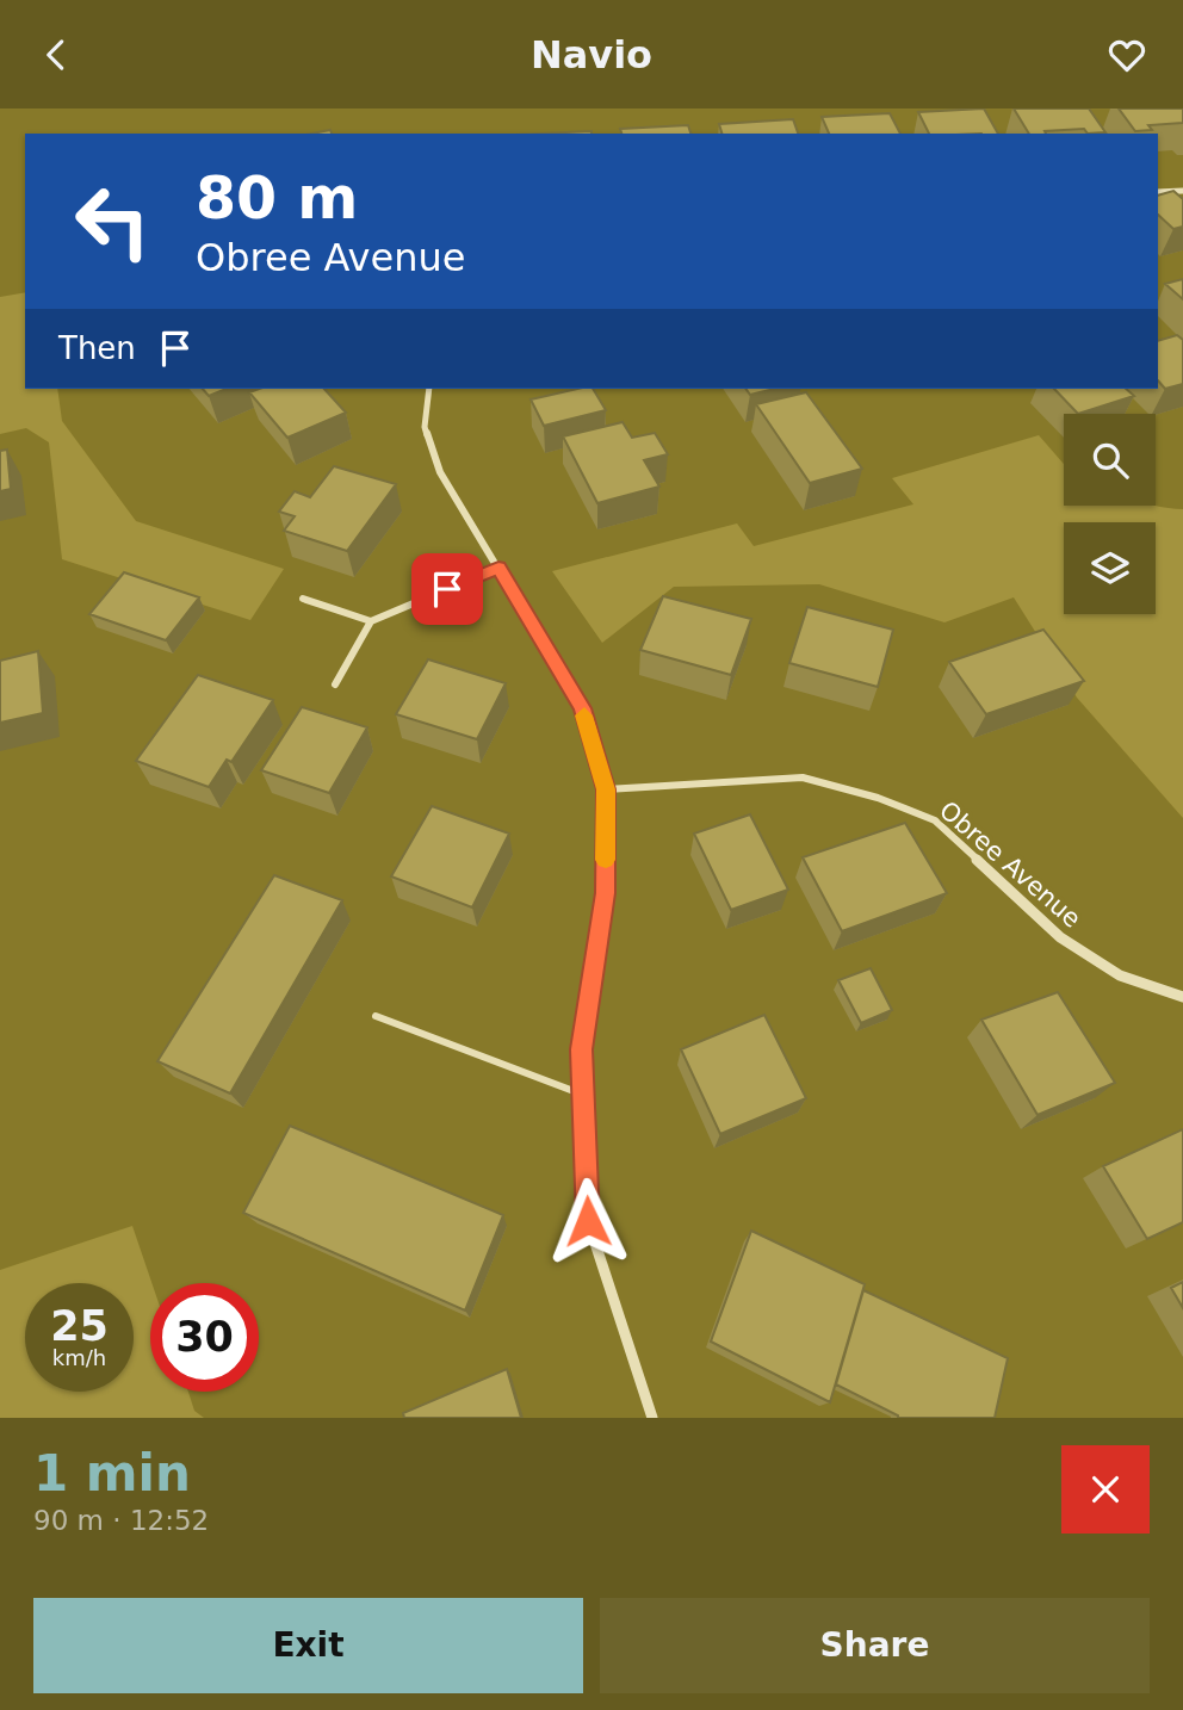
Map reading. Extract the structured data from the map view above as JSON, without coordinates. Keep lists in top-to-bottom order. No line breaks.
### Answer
{"streets":{"street":["Obree Avenue"]},"page":{"header":"Navio","turn":["80 m","Obree Avenue"],"then":"Then","speed":"25 km/h","limit":"30","heading":["1 min","90 m · 12:52"],"buttons":["Exit","Share"]}}
